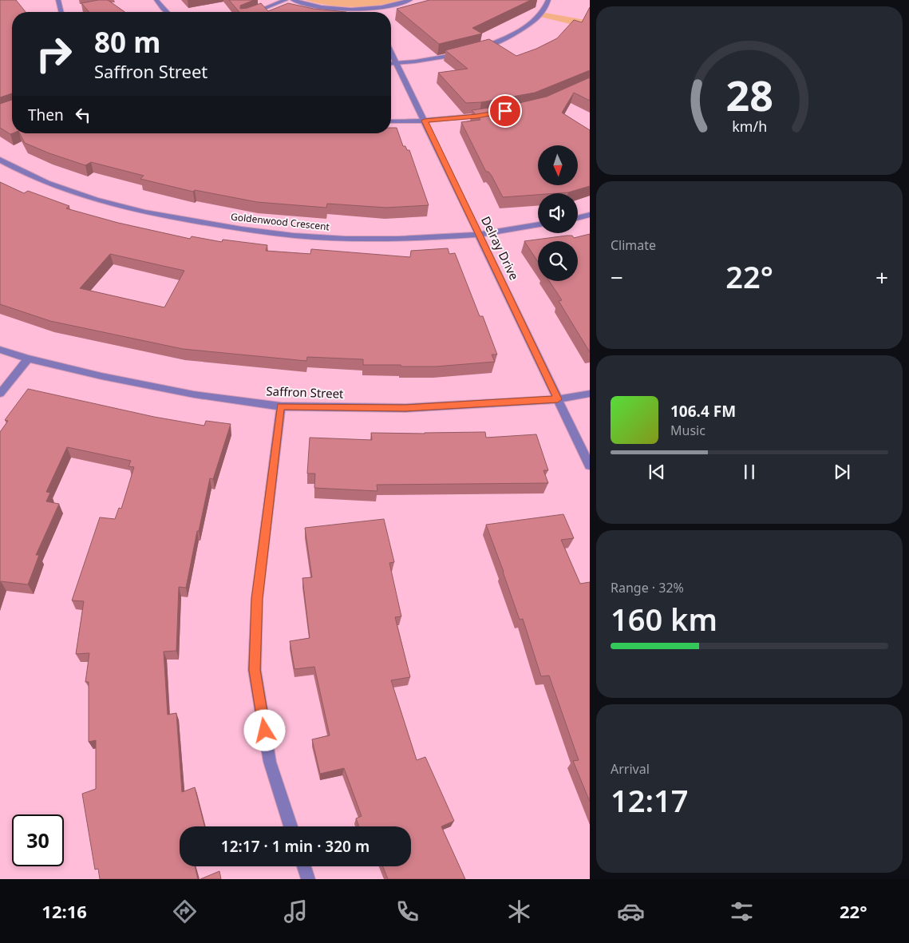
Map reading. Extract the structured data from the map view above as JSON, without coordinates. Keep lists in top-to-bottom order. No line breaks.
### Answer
{"streets":{"street":["Goldenwood Crescent","Delray Drive","Saffron Street"]},"crossings":[["Goldenwood Crescent","Delray Drive"],["Delray Drive","Saffron Street"]],"north":"bottom","page":{"turn":["80 m","Saffron Street"],"then":"Then","tile":["Climate",["Range · 32%","160 km"],["Arrival","12:17"]],"heat":["−","22°","+"],"song":["106.4 FM","Music"],"limit":"30","trip":"12:17 · 1 min · 320 m","tabs":["12:16","22°"],"gauge":["28","km/h"]}}
